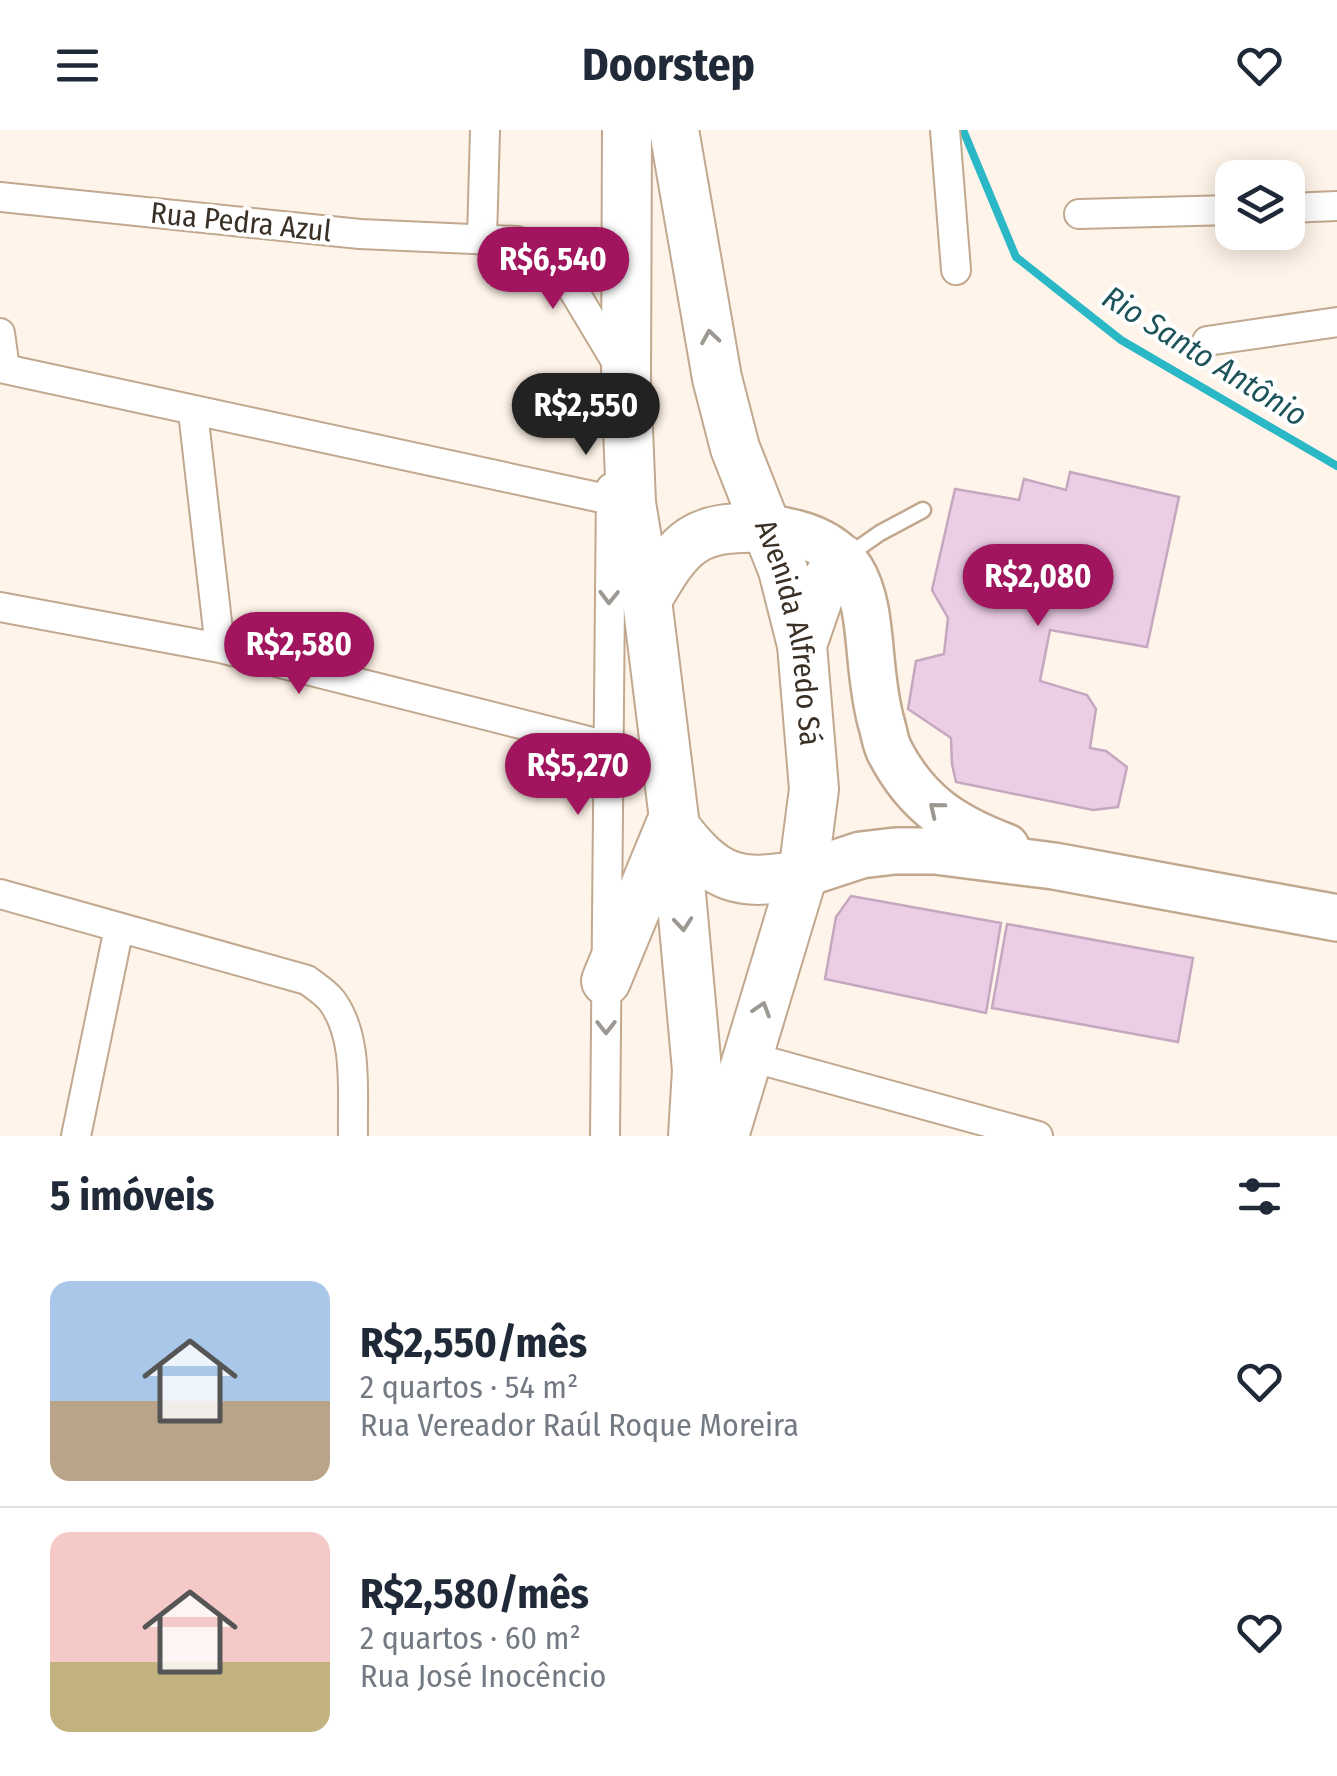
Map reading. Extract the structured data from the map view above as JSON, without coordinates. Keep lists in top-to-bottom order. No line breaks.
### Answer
{"streets":{"highway":["Avenida Alfredo Sá"],"street":["Rua Pedra Azul"]},"water":["Rio Santo Antônio"],"page":{"header":"Doorstep","price":["R$6,540","R$2,550","R$2,080","R$2,580","R$5,270"],"heading":"5 imóveis","list":[{"name":"R$2,550/mês","note":"2 quartos · 54 m² · Rua Vereador Raúl Roque Moreira"},{"name":"R$2,580/mês","note":"2 quartos · 60 m² · Rua José Inocêncio"}]}}
